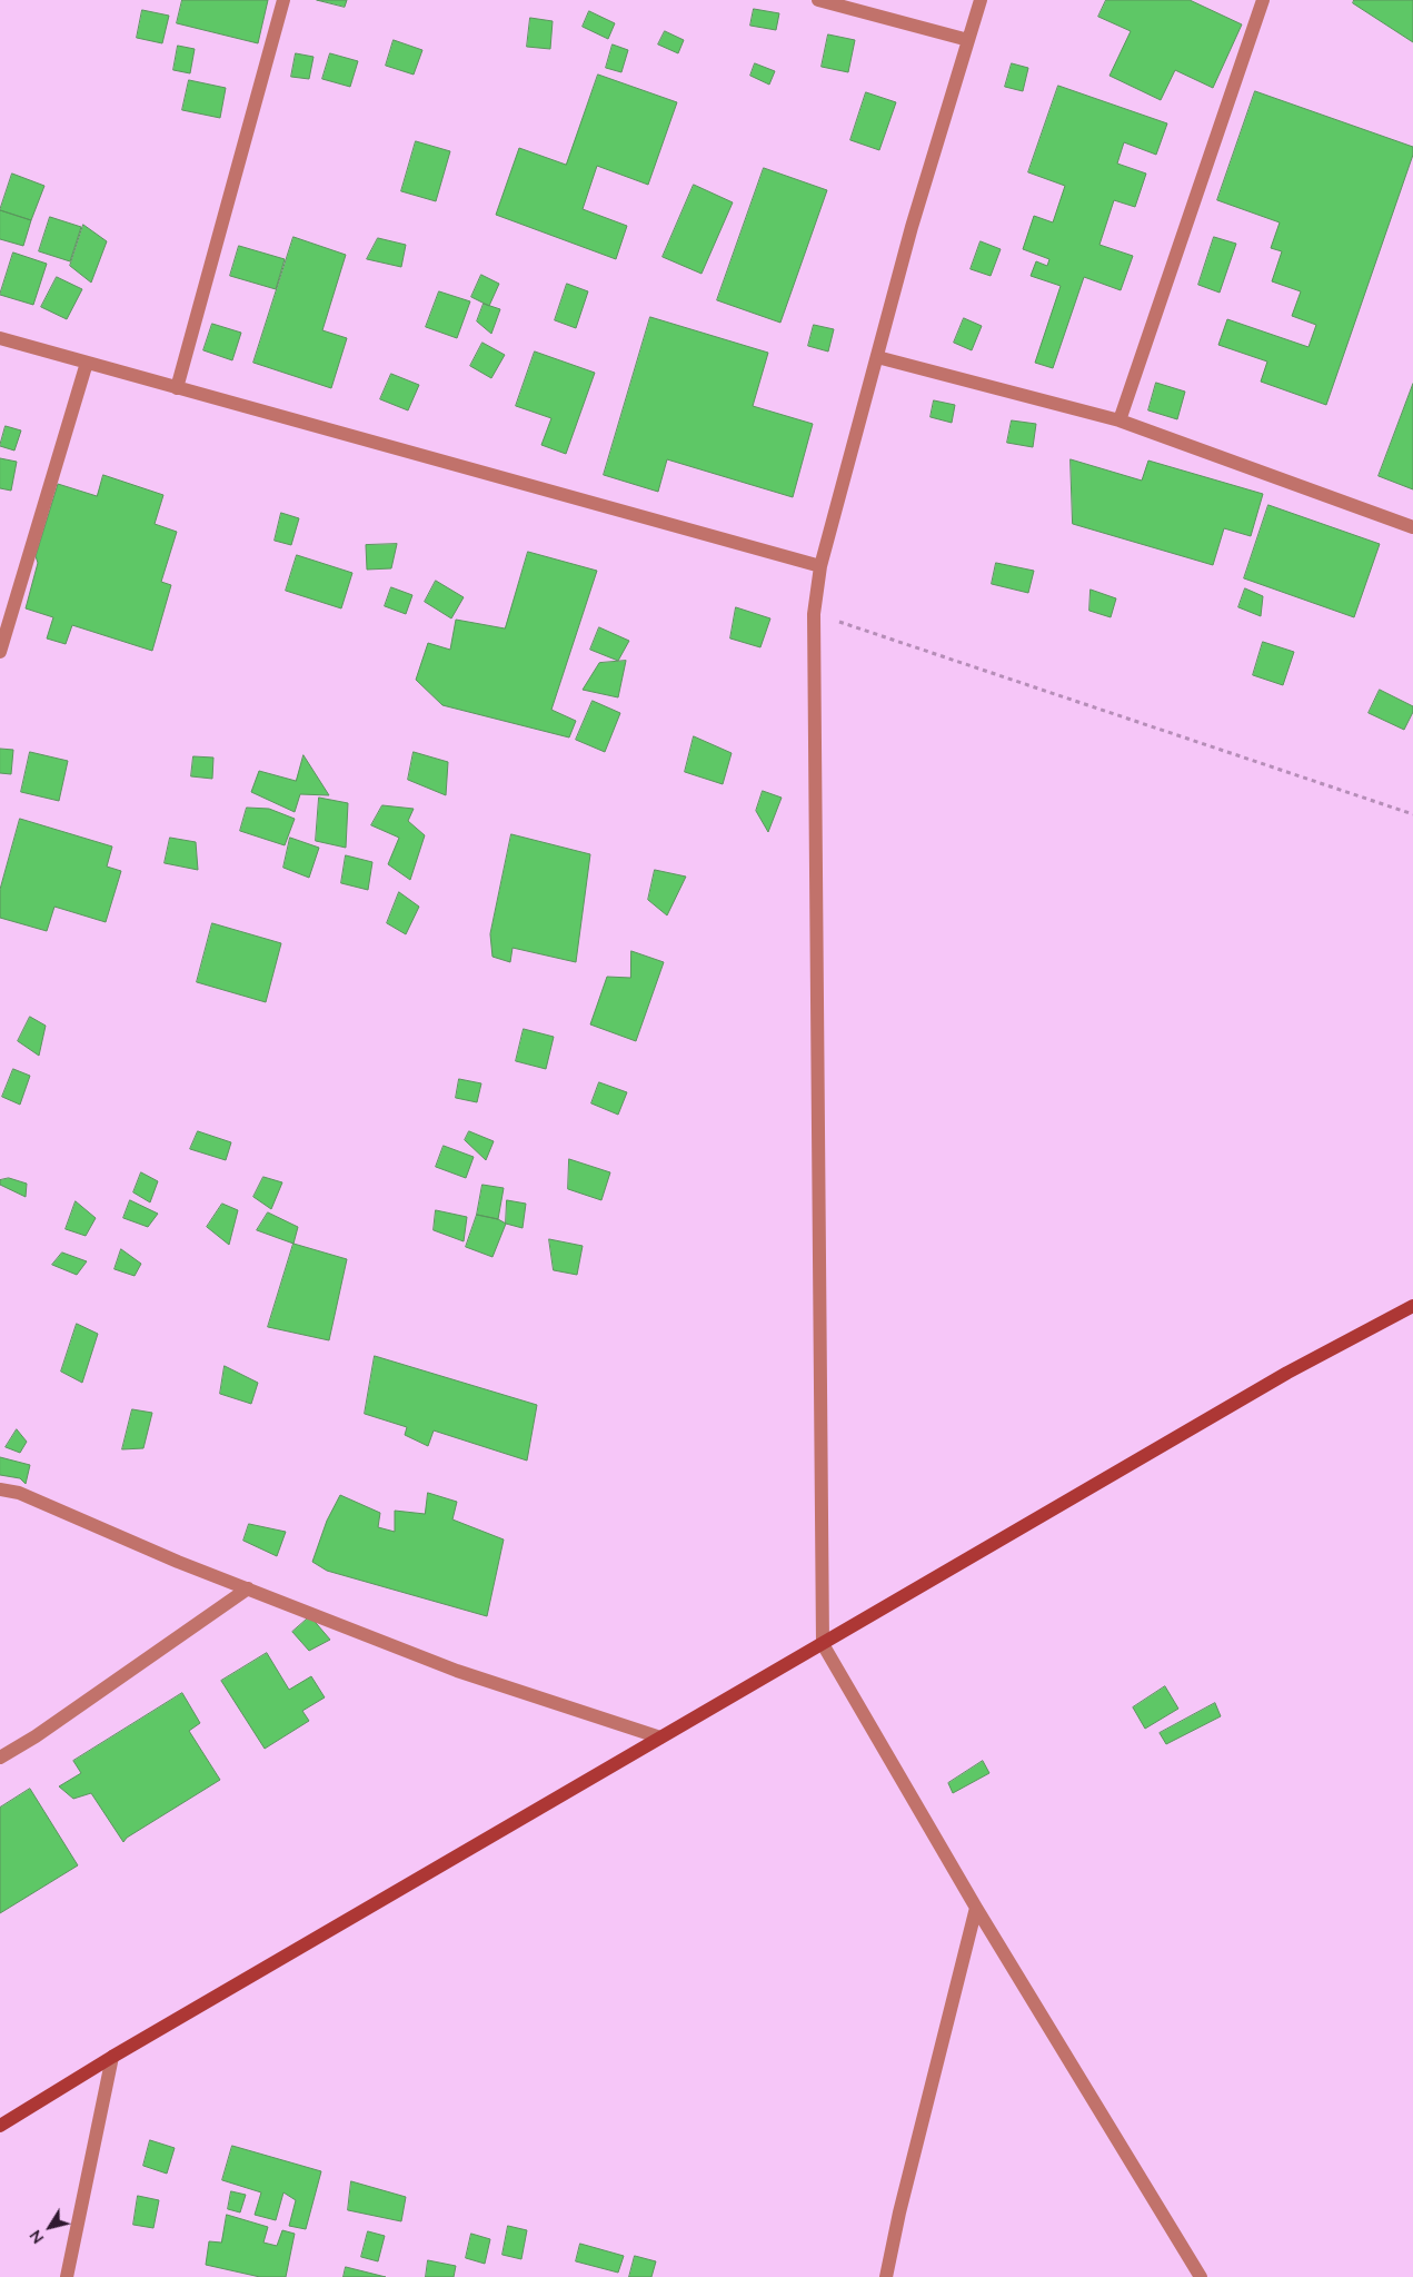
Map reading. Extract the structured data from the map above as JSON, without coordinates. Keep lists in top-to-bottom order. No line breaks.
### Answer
{"north":"bottom left"}
